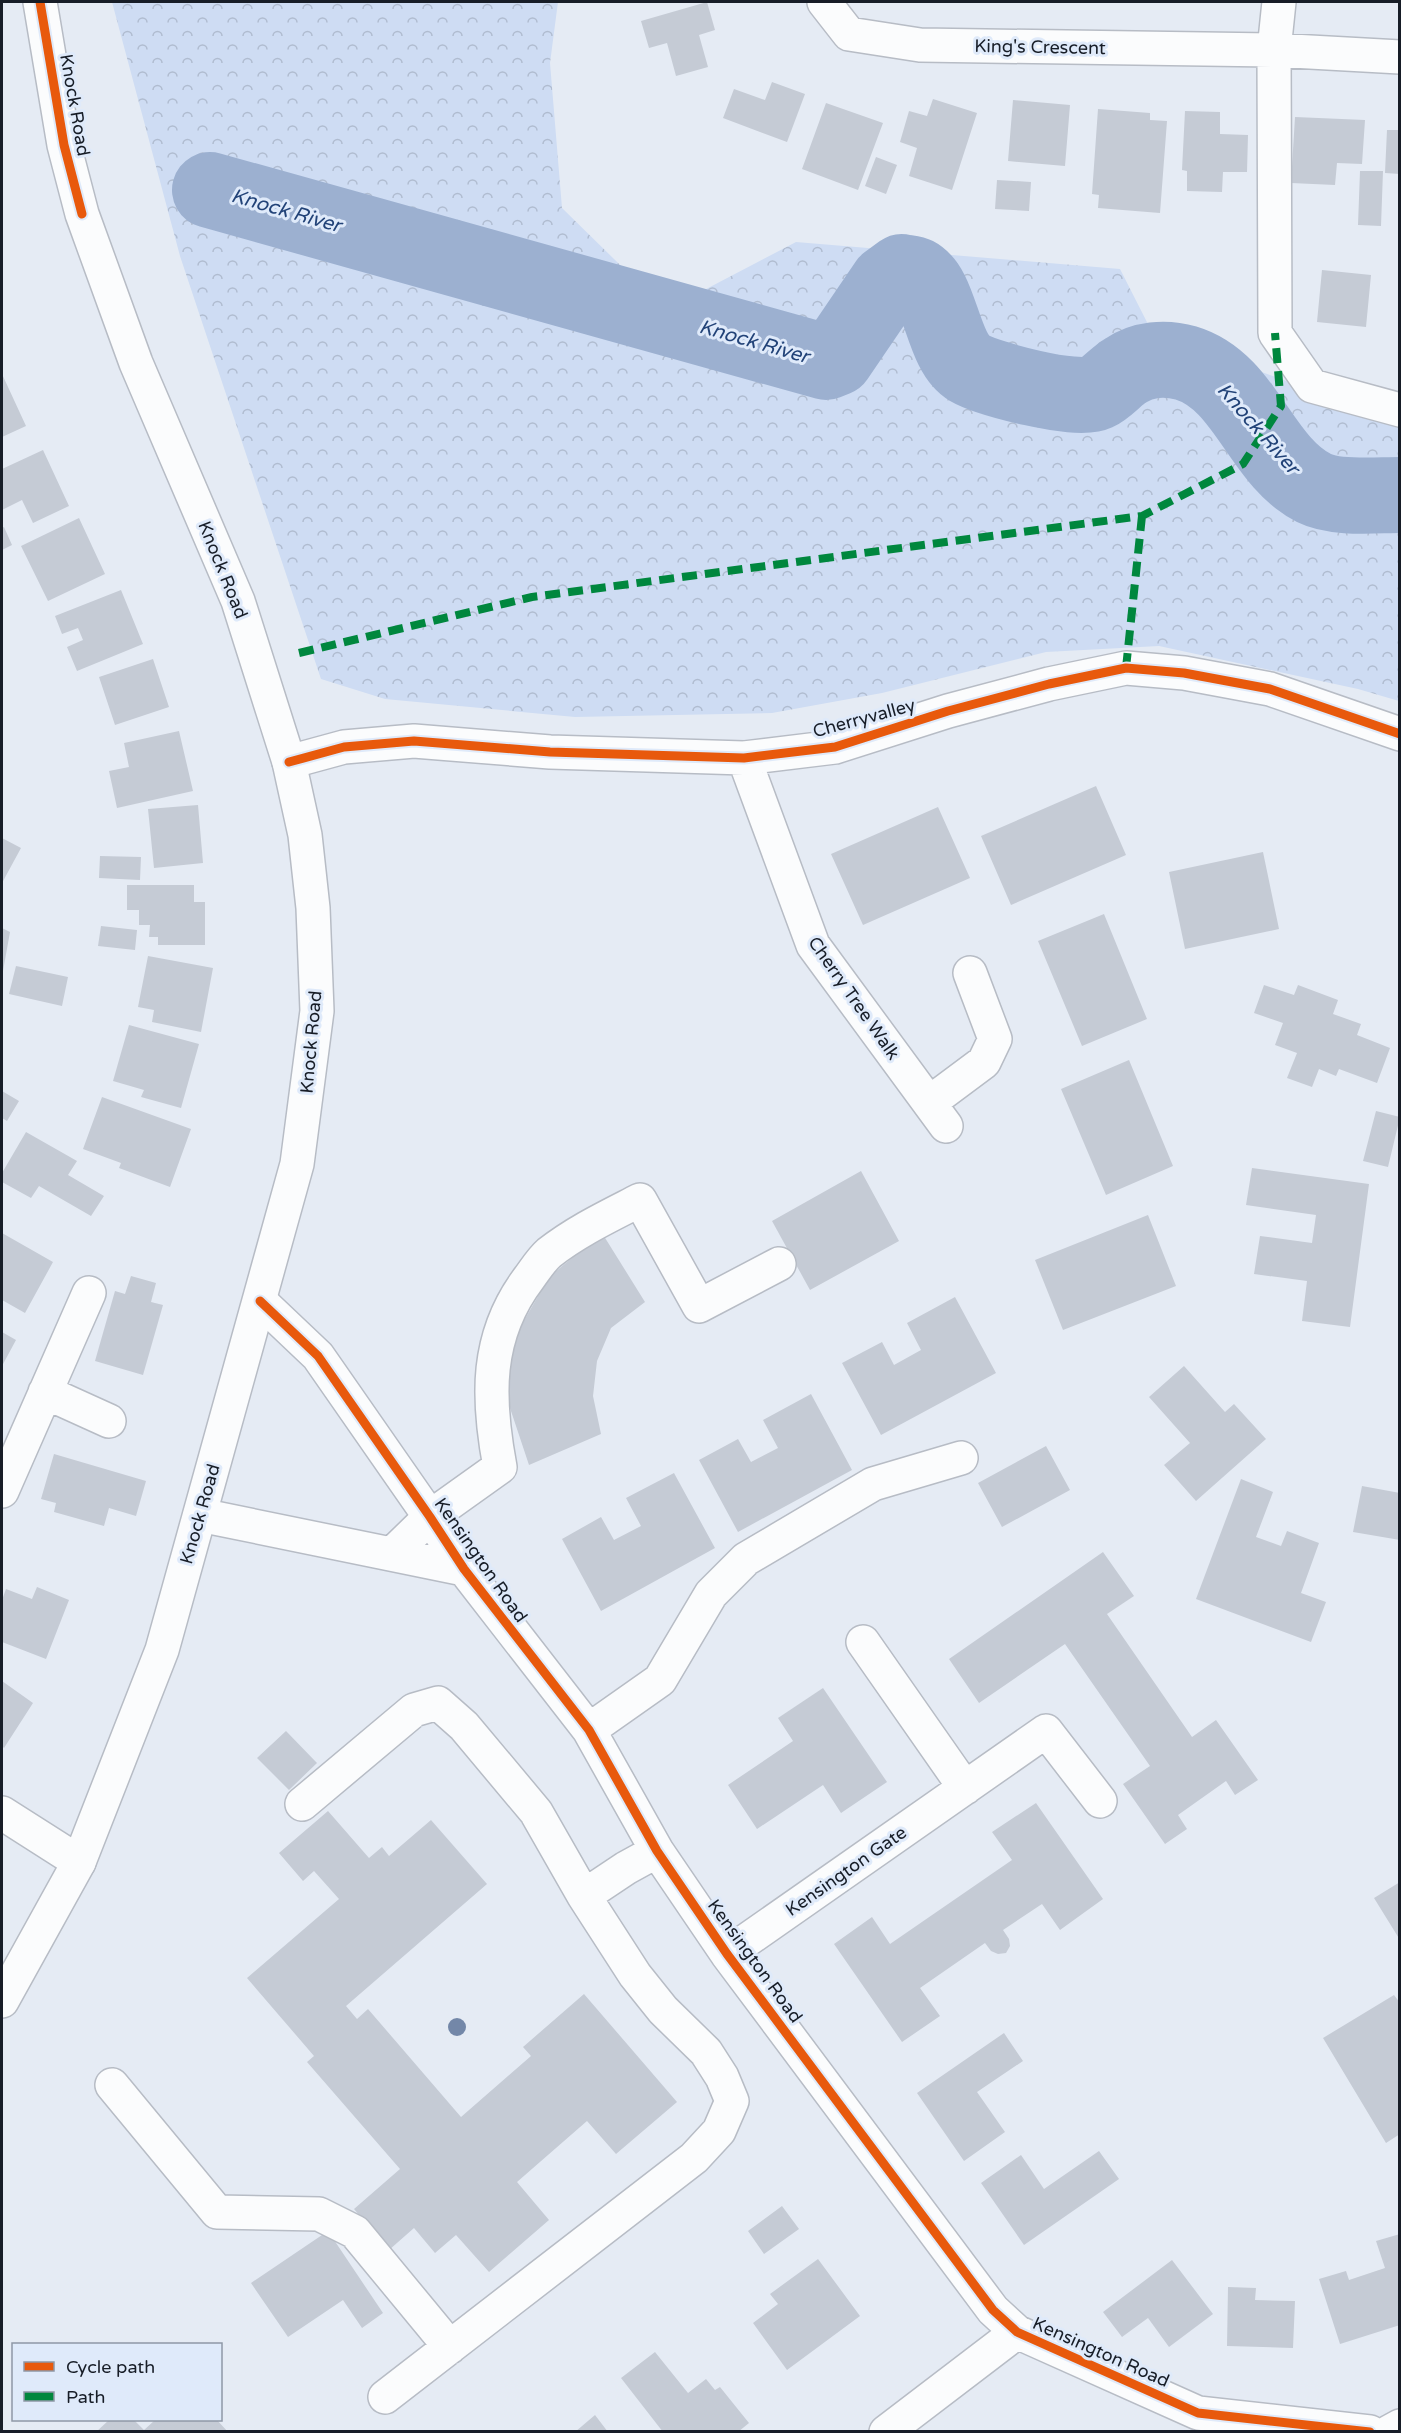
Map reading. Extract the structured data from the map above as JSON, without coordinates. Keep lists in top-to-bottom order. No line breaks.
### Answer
{"streets":{"main road":["King's Crescent","Knock Road","Cherryvalley","Cherry Tree Walk","Kensington Road","Kensington Gate"]},"crossings":[["Knock Road","Cherryvalley"],["Knock Road","Kensington Road"],["Cherryvalley","Cherry Tree Walk"],["Kensington Road","Kensington Gate"]],"water":["Knock River"],"legend":["Cycle path","Path"]}
